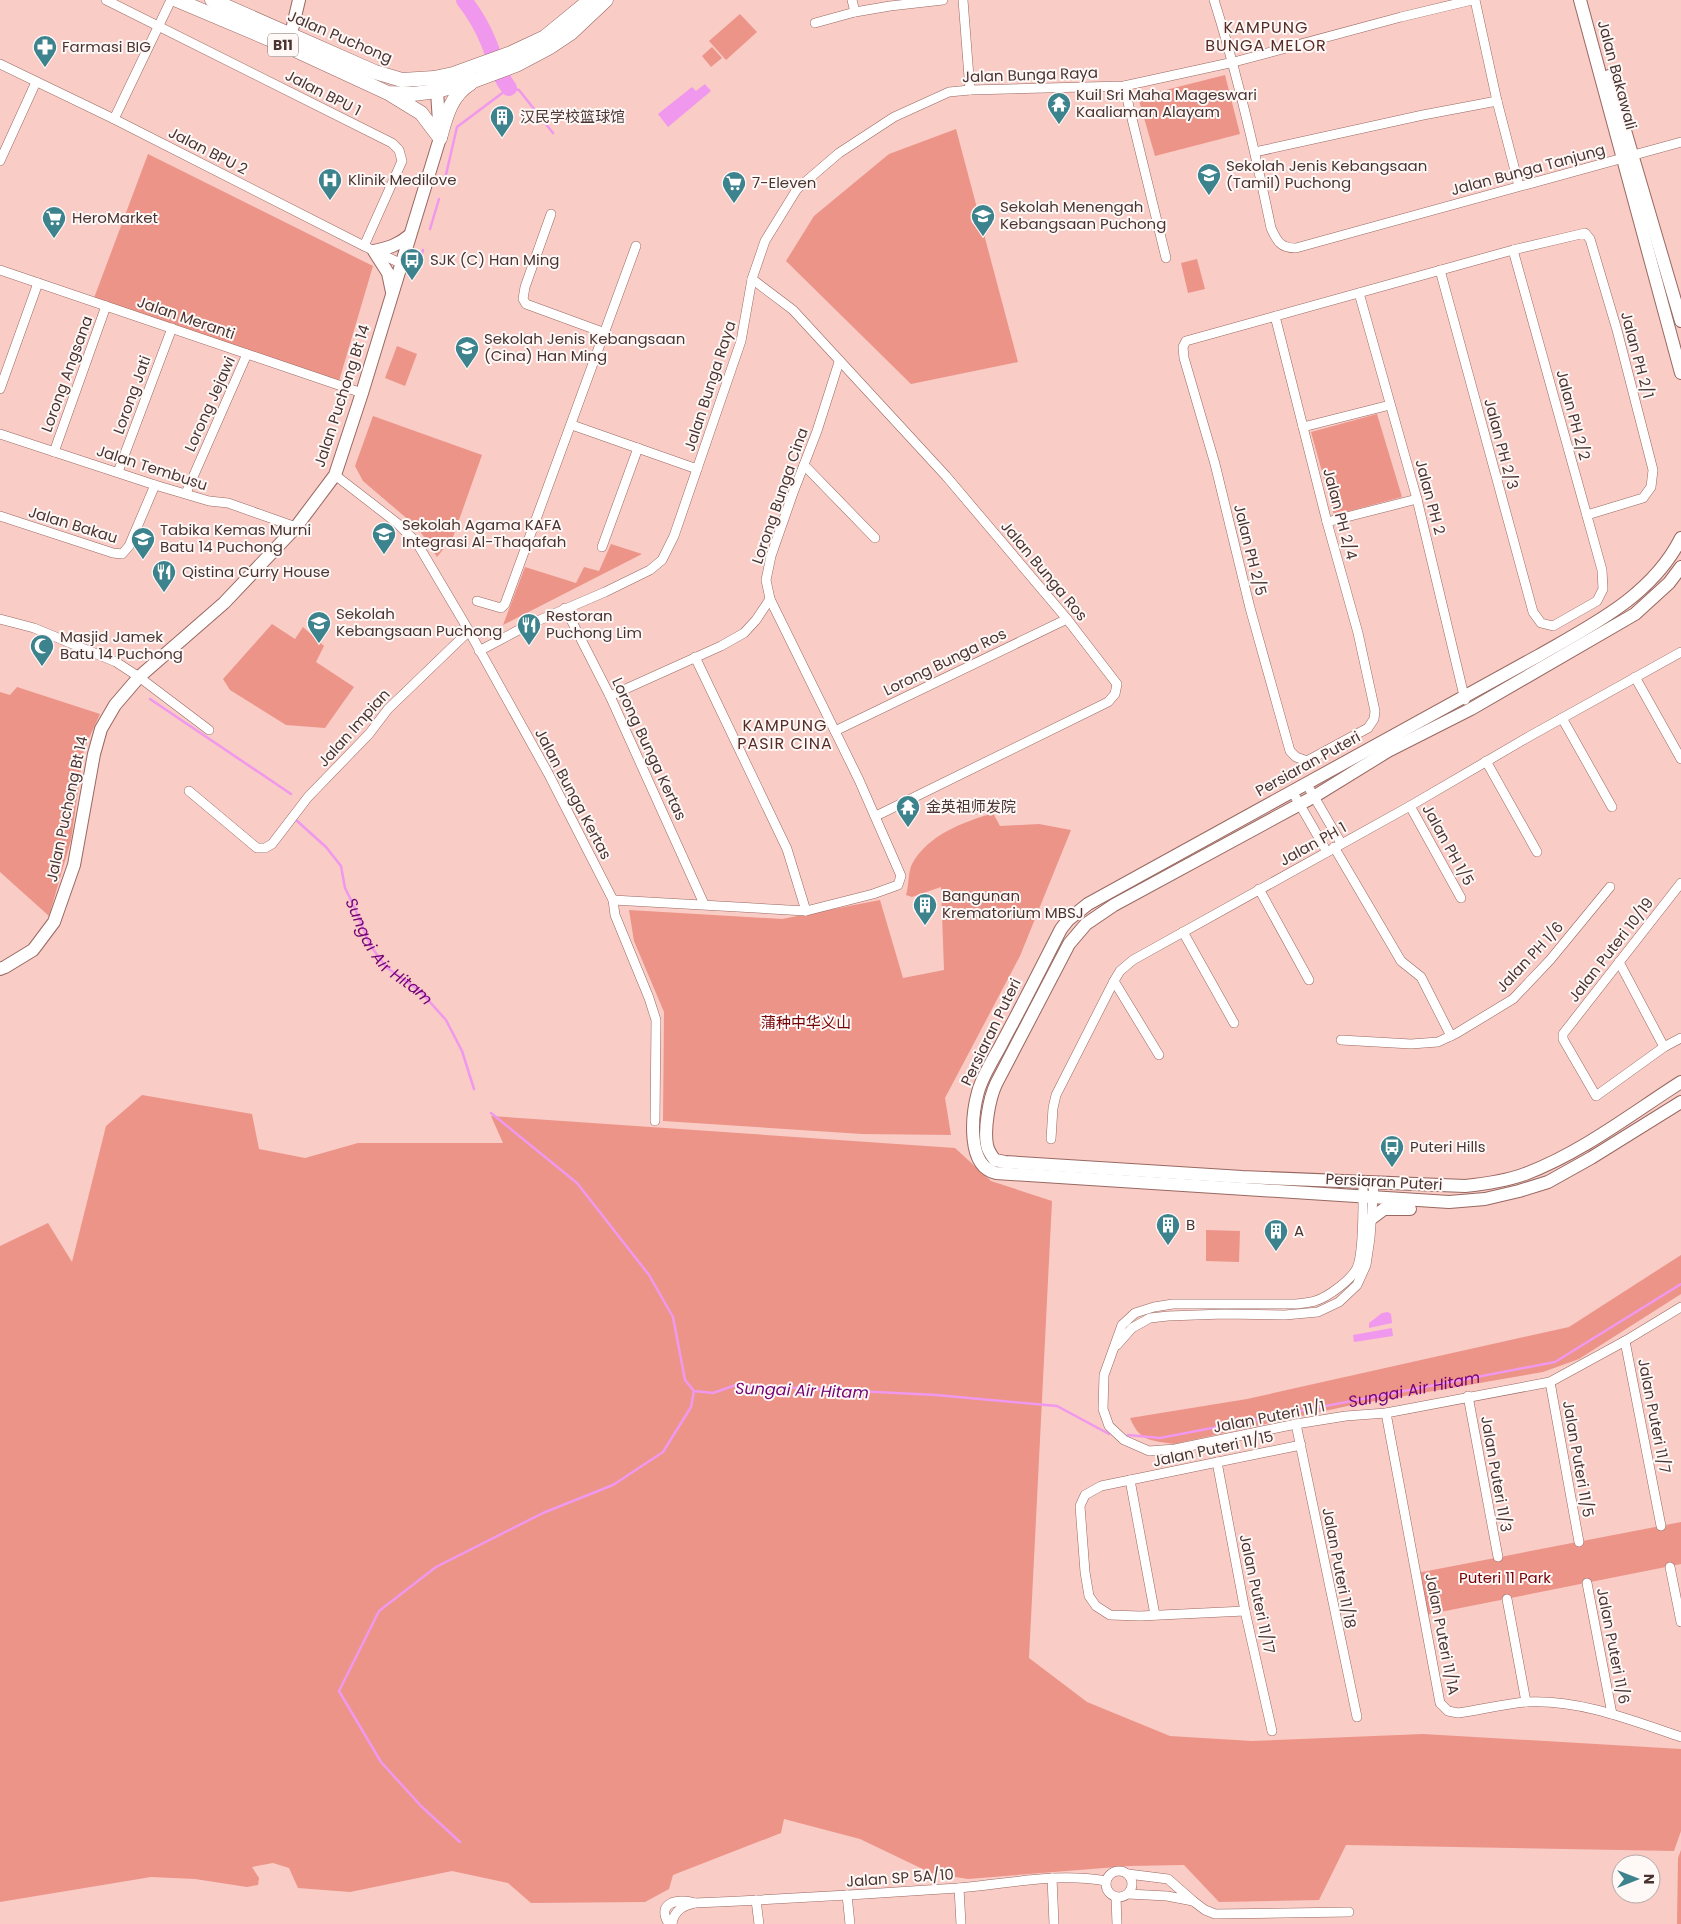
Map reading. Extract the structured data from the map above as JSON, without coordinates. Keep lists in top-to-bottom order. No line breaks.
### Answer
{"streets":{"main road":["Jalan Puchong","B11","Jalan Bakawali","Jalan Puchong Bt 14","Persiaran Puteri"],"street":["Jalan Bunga Raya","Jalan BPU 1","Jalan BPU 2","Jalan Bunga Tanjung","Jalan Meranti","Jalan PH 2/1","Lorong Angsana","Lorong Jati","Lorong Jejawi","Jalan PH 2/2","Jalan PH 2/3","Jalan Tembusu","Lorong Bunga Cina","Jalan PH 2","Jalan PH 2/4","Jalan Bakau","Jalan PH 2/5","Jalan Bunga Ros","Lorong Bunga Ros","Jalan Impian","Lorong Bunga Kertas","Jalan Bunga Kertas","Jalan PH 1","Jalan PH 1/5","Jalan Puteri 10/19","Jalan PH 1/6","Jalan Puteri 11/7","Jalan Puteri 11/1","Jalan Puteri 11/15","Jalan Puteri 11/5","Jalan Puteri 11/3","Jalan Puteri 11/18","Jalan Puteri 11/17","Jalan Puteri 11/1A","Jalan Puteri 11/6","Jalan SP 5A/10"]},"crossings":[["Jalan Puchong","Jalan Puchong Bt 14"],["Jalan Bunga Raya","Jalan Bunga Tanjung"],["Jalan Bunga Raya","Jalan Bunga Ros"],["Jalan Bunga Raya","Lorong Bunga Kertas"],["Jalan Bunga Raya","Jalan Bunga Kertas"],["Jalan Bakawali","Jalan Bunga Tanjung"],["Jalan BPU 1","Jalan BPU 2"],["Jalan BPU 2","Jalan Puchong Bt 14"],["Jalan Meranti","Lorong Angsana"],["Jalan Meranti","Lorong Jati"],["Jalan Meranti","Jalan Puchong Bt 14"],["Jalan Meranti","Lorong Jejawi"],["Jalan PH 2/1","Jalan PH 2/2"],["Lorong Angsana","Jalan Tembusu"],["Lorong Jati","Jalan Tembusu"],["Jalan Puchong Bt 14","Jalan Tembusu"],["Jalan Puchong Bt 14","Jalan Bunga Kertas"],["Lorong Jejawi","Jalan Tembusu"],["Jalan PH 2/2","Jalan PH 2/3"],["Jalan Tembusu","Jalan Bakau"],["Lorong Bunga Cina","Jalan Bunga Ros"],["Lorong Bunga Cina","Lorong Bunga Ros"],["Jalan PH 2","Persiaran Puteri"],["Jalan PH 2/4","Jalan PH 2/5"],["Jalan Bunga Ros","Lorong Bunga Ros"],["Jalan Impian","Jalan Bunga Kertas"],["Persiaran Puteri","Jalan Puteri 11/1"],["Jalan PH 1","Jalan PH 1/5"],["Jalan Puteri 11/7","Jalan Puteri 11/1"],["Jalan Puteri 11/1","Jalan Puteri 11/5"],["Jalan Puteri 11/1","Jalan Puteri 11/3"],["Jalan Puteri 11/1","Jalan Puteri 11/18"],["Jalan Puteri 11/1","Jalan Puteri 11/1A"],["Jalan Puteri 11/15","Jalan Puteri 11/18"],["Jalan Puteri 11/15","Jalan Puteri 11/17"],["Jalan Puteri 11/1A","Jalan Puteri 11/6"]],"districts":["KAMPUNG BUNGA MELOR","KAMPUNG PASIR CINA"],"water":["Sungai Air Hitam"],"parks":["蒲种中华义山","Puteri 11 Park"],"places":{"pharmacy":["Farmasi BIG"],"temple":["Kuil Sri Maha Mageswari Kaaliaman Alayam","金英祖师发院"],"building":["汉民学校篮球馆","Bangunan Krematorium MBSJ","B","A"],"school or university":["Sekolah Jenis Kebangsaan (Tamil) Puchong","Sekolah Menengah Kebangsaan Puchong","Sekolah Jenis Kebangsaan (Cina) Han Ming","Sekolah Agama KAFA Integrasi Al-Thaqafah","Tabika Kemas Murni Batu 14 Puchong","Sekolah Kebangsaan Puchong"],"hospital":["Klinik Medilove"],"supermarket":["7-Eleven","HeroMarket"],"bus stop":["SJK (C) Han Ming","Puteri Hills"],"restaurant":["Qistina Curry House","Restoran Puchong Lim"],"mosque":["Masjid Jamek Batu 14 Puchong"]},"north":"right"}
